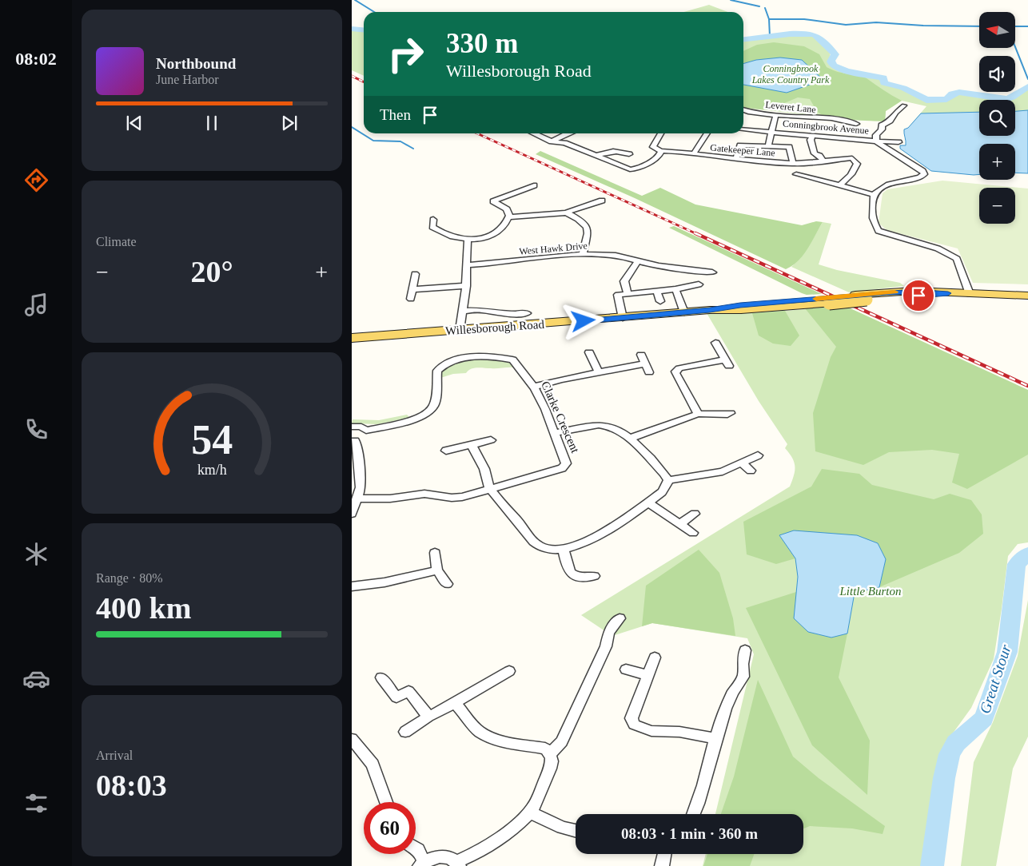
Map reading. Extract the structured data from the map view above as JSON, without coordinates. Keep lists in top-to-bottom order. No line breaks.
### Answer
{"streets":{"main road":["Willesborough Road"],"street":["Leveret Lane","Conningbrook Avenue","Gatekeeper Lane","West Hawk Drive","Clarke Crescent"]},"crossings":[["Leveret Lane","Conningbrook Avenue"]],"water":["Great Stour"],"parks":["Conningbrook Lakes Country Park","Little Burton"],"north":"left","page":{"tabs":"08:02","map_buttons":["+","−"],"turn":["330 m","Willesborough Road"],"song":["Northbound","June Harbor"],"then":"Then","tile":["Climate",["Range · 80%","400 km"],["Arrival","08:03"]],"heat":["−","20°","+"],"limit":"60","trip":"08:03 · 1 min · 360 m","gauge":["54","km/h"]}}
